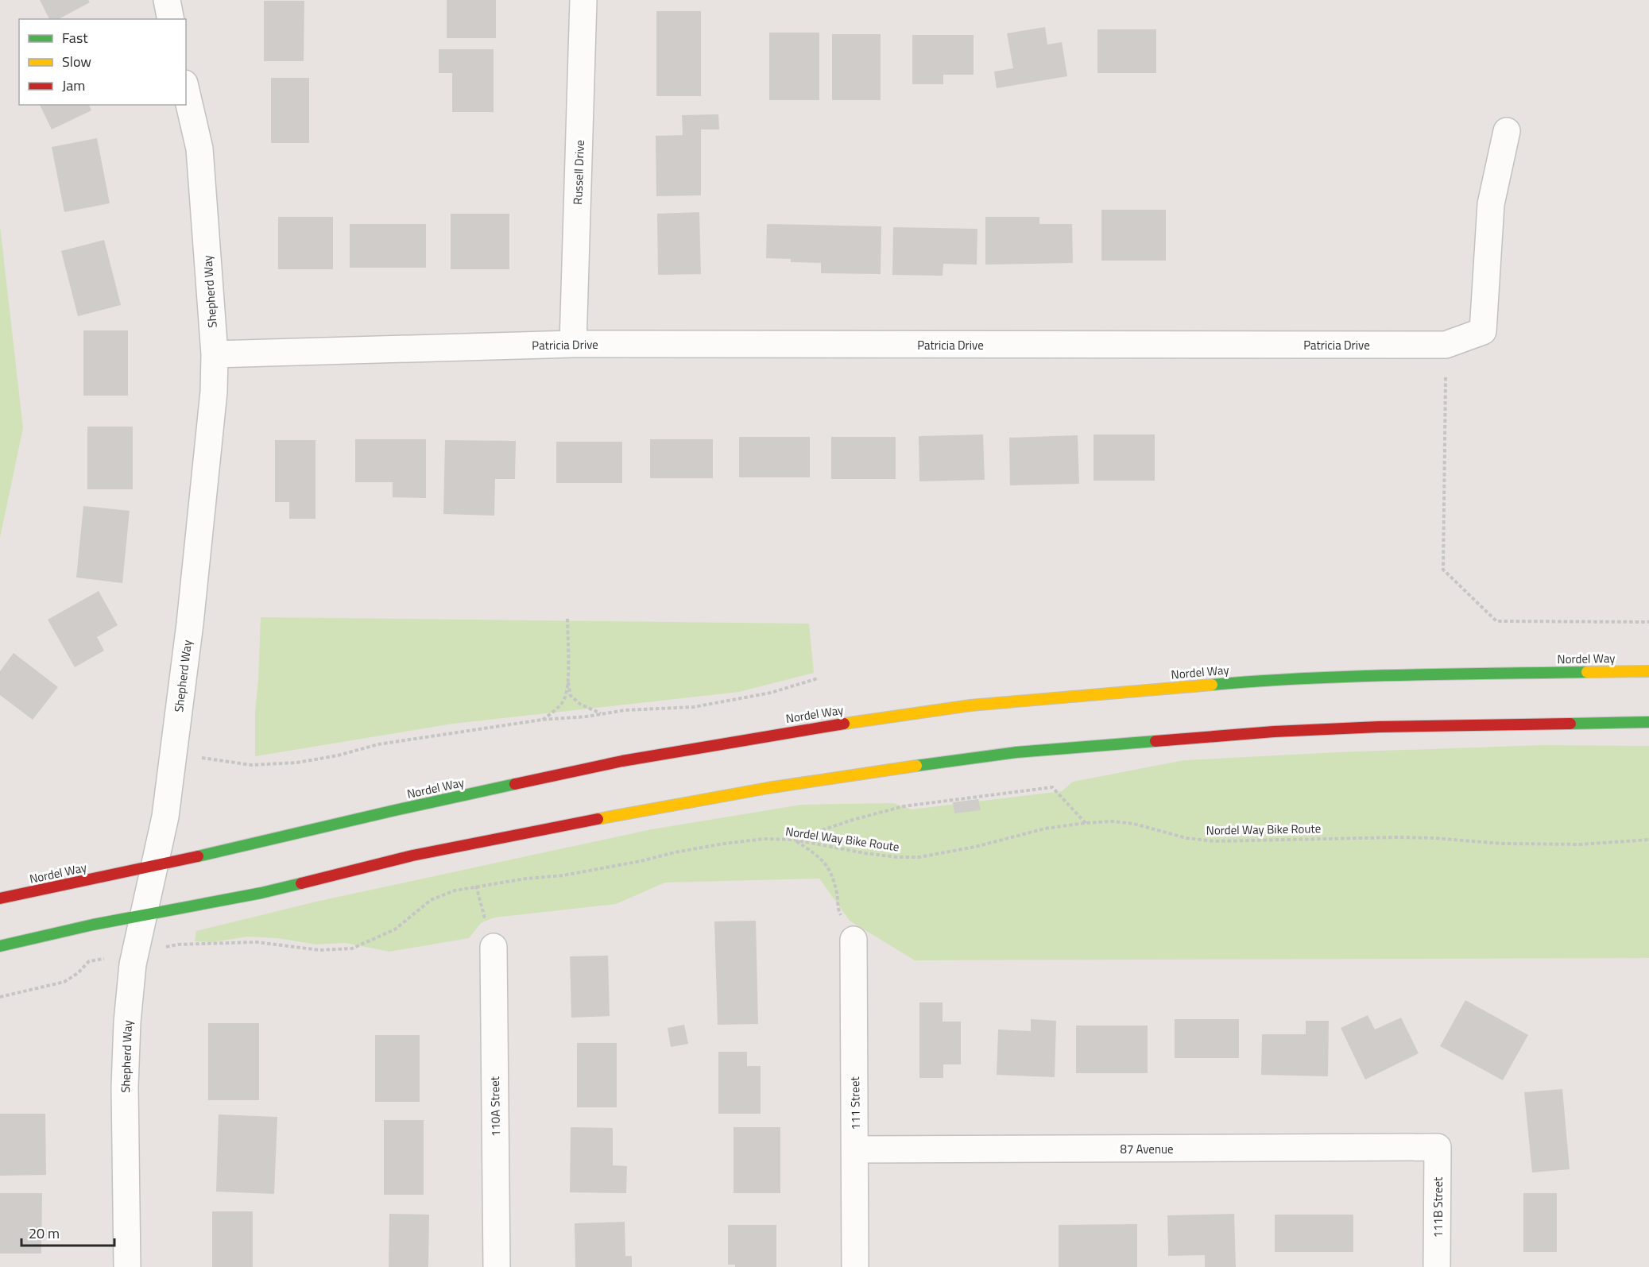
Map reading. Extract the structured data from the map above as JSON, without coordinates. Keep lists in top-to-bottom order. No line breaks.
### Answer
{"streets":{"main road":["Nordel Way"],"street":["Russell Drive","Shepherd Way","Patricia Drive","111 Street","110A Street","87 Avenue","111B Street"],"path":["Nordel Way Bike Route"]},"crossings":[["Russell Drive","Patricia Drive"],["Shepherd Way","Patricia Drive"],["Shepherd Way","Nordel Way"],["111 Street","87 Avenue"],["87 Avenue","111B Street"]],"legend":["Fast","Slow","Jam"],"scale_bar":"20 m"}
